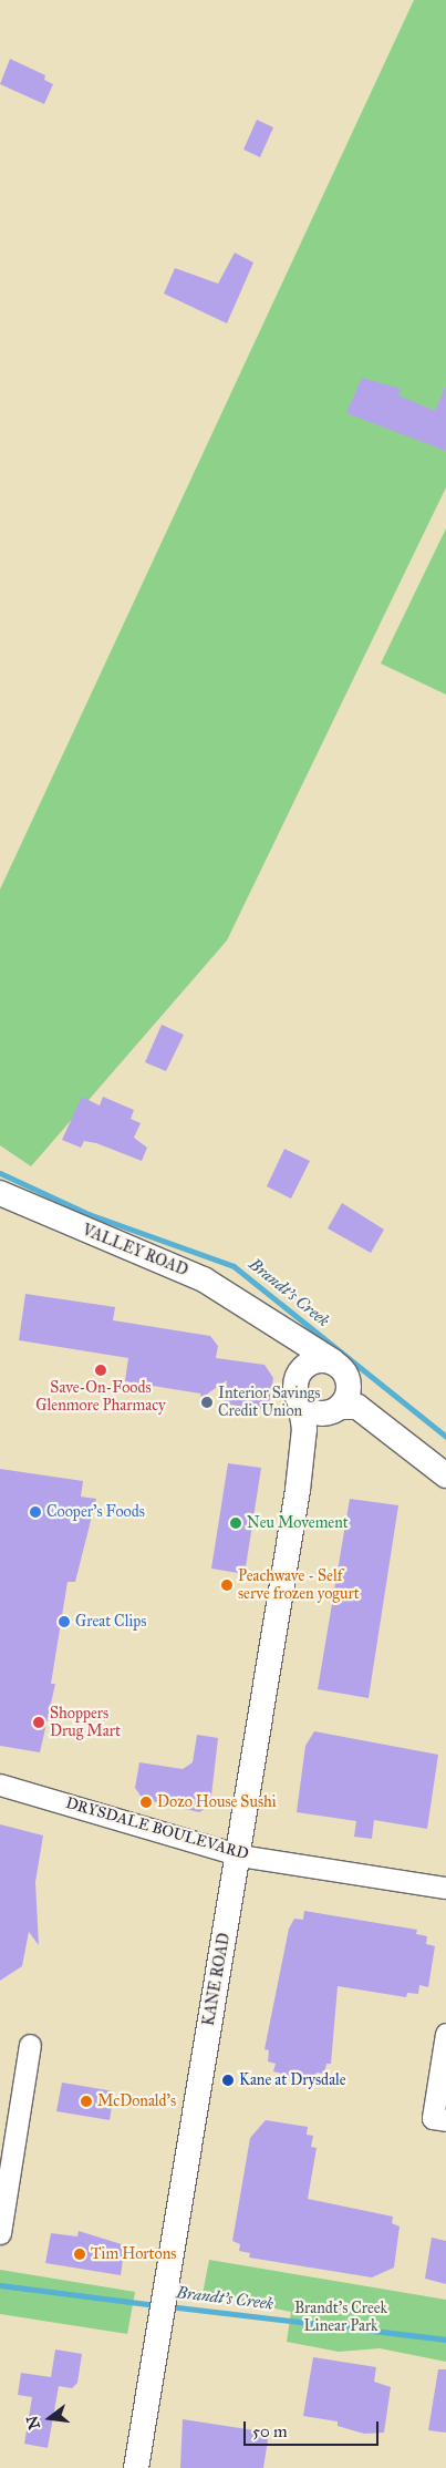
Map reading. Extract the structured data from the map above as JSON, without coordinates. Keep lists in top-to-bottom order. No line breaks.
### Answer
{"streets":{"street":["VALLEY ROAD","DRYSDALE BOULEVARD","KANE ROAD"]},"crossings":[["VALLEY ROAD","KANE ROAD"],["DRYSDALE BOULEVARD","KANE ROAD"]],"water":["Brandt's Creek"],"parks":["Brandt's Creek Linear Park"],"places":["Save-On-Foods Glenmore Pharmacy","Interior Savings Credit Union","Cooper's Foods","Neu Movement","Peachwave - Self serve frozen yogurt","Great Clips","Shoppers Drug Mart","Dozo House Sushi","Kane at Drysdale","McDonald's","Tim Hortons"],"scale_bar":"50 m","north":"left"}
